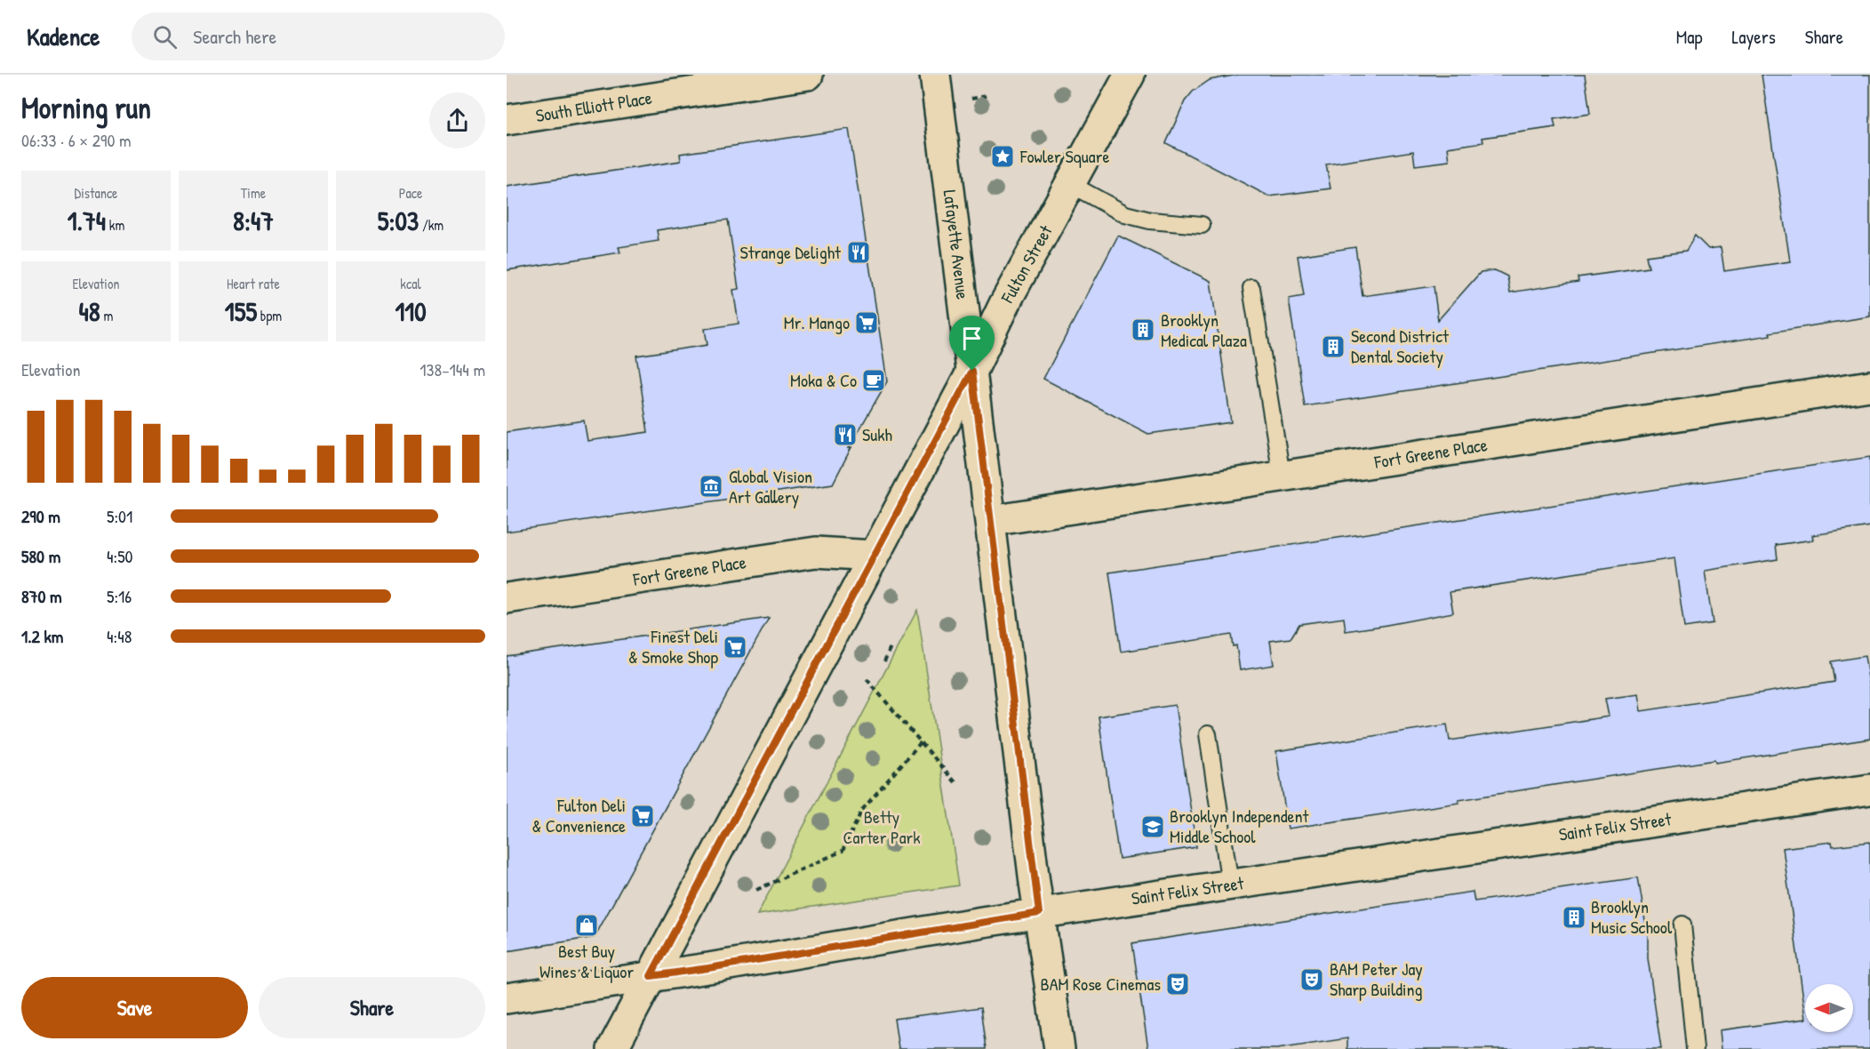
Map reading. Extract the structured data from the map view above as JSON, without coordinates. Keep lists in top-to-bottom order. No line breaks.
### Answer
{"streets":{"street":["South Elliott Place","Lafayette Avenue","Fulton Street","Fort Greene Place","Saint Felix Street"]},"crossings":[["Lafayette Avenue","Fulton Street"],["Lafayette Avenue","Fort Greene Place"],["Lafayette Avenue","Saint Felix Street"],["Fulton Street","Fort Greene Place"],["Fulton Street","Saint Felix Street"]],"parks":["Betty Carter Park"],"places":{"place":["Fowler Square"],"restaurant":["Strange Delight","Sukh"],"supermarket":["Mr. Mango","Finest Deli & Smoke Shop","Fulton Deli & Convenience"],"building":["Brooklyn Medical Plaza","Second District Dental Society","Brooklyn Music School"],"cafe":["Moka & Co"],"museum":["Global Vision Art Gallery"],"school or university":["Brooklyn Independent Middle School"],"shop":["Best Buy Wines & Liquor"],"theatre":["BAM Peter Jay Sharp Building","BAM Rose Cinemas"]},"north":"left","page":{"header":"Kadence","search":"Search here","nav":["Map","Layers","Share"],"heading":["Morning run","06:33 · 6 × 290 m"],"stats":[["Distance","1.74 km"],["Time","8:47"],["Pace","5:03 /km"],["Elevation","48 m"],["Heart rate","155 bpm"],["kcal","110"]],"chart":["Elevation","138–144 m"],"list":[{"name":"290 m","note":"5:01"},{"name":"580 m","note":"4:50"},{"name":"870 m","note":"5:16"},{"name":"1.2 km","note":"4:48"}],"buttons":["Save","Share"]}}
